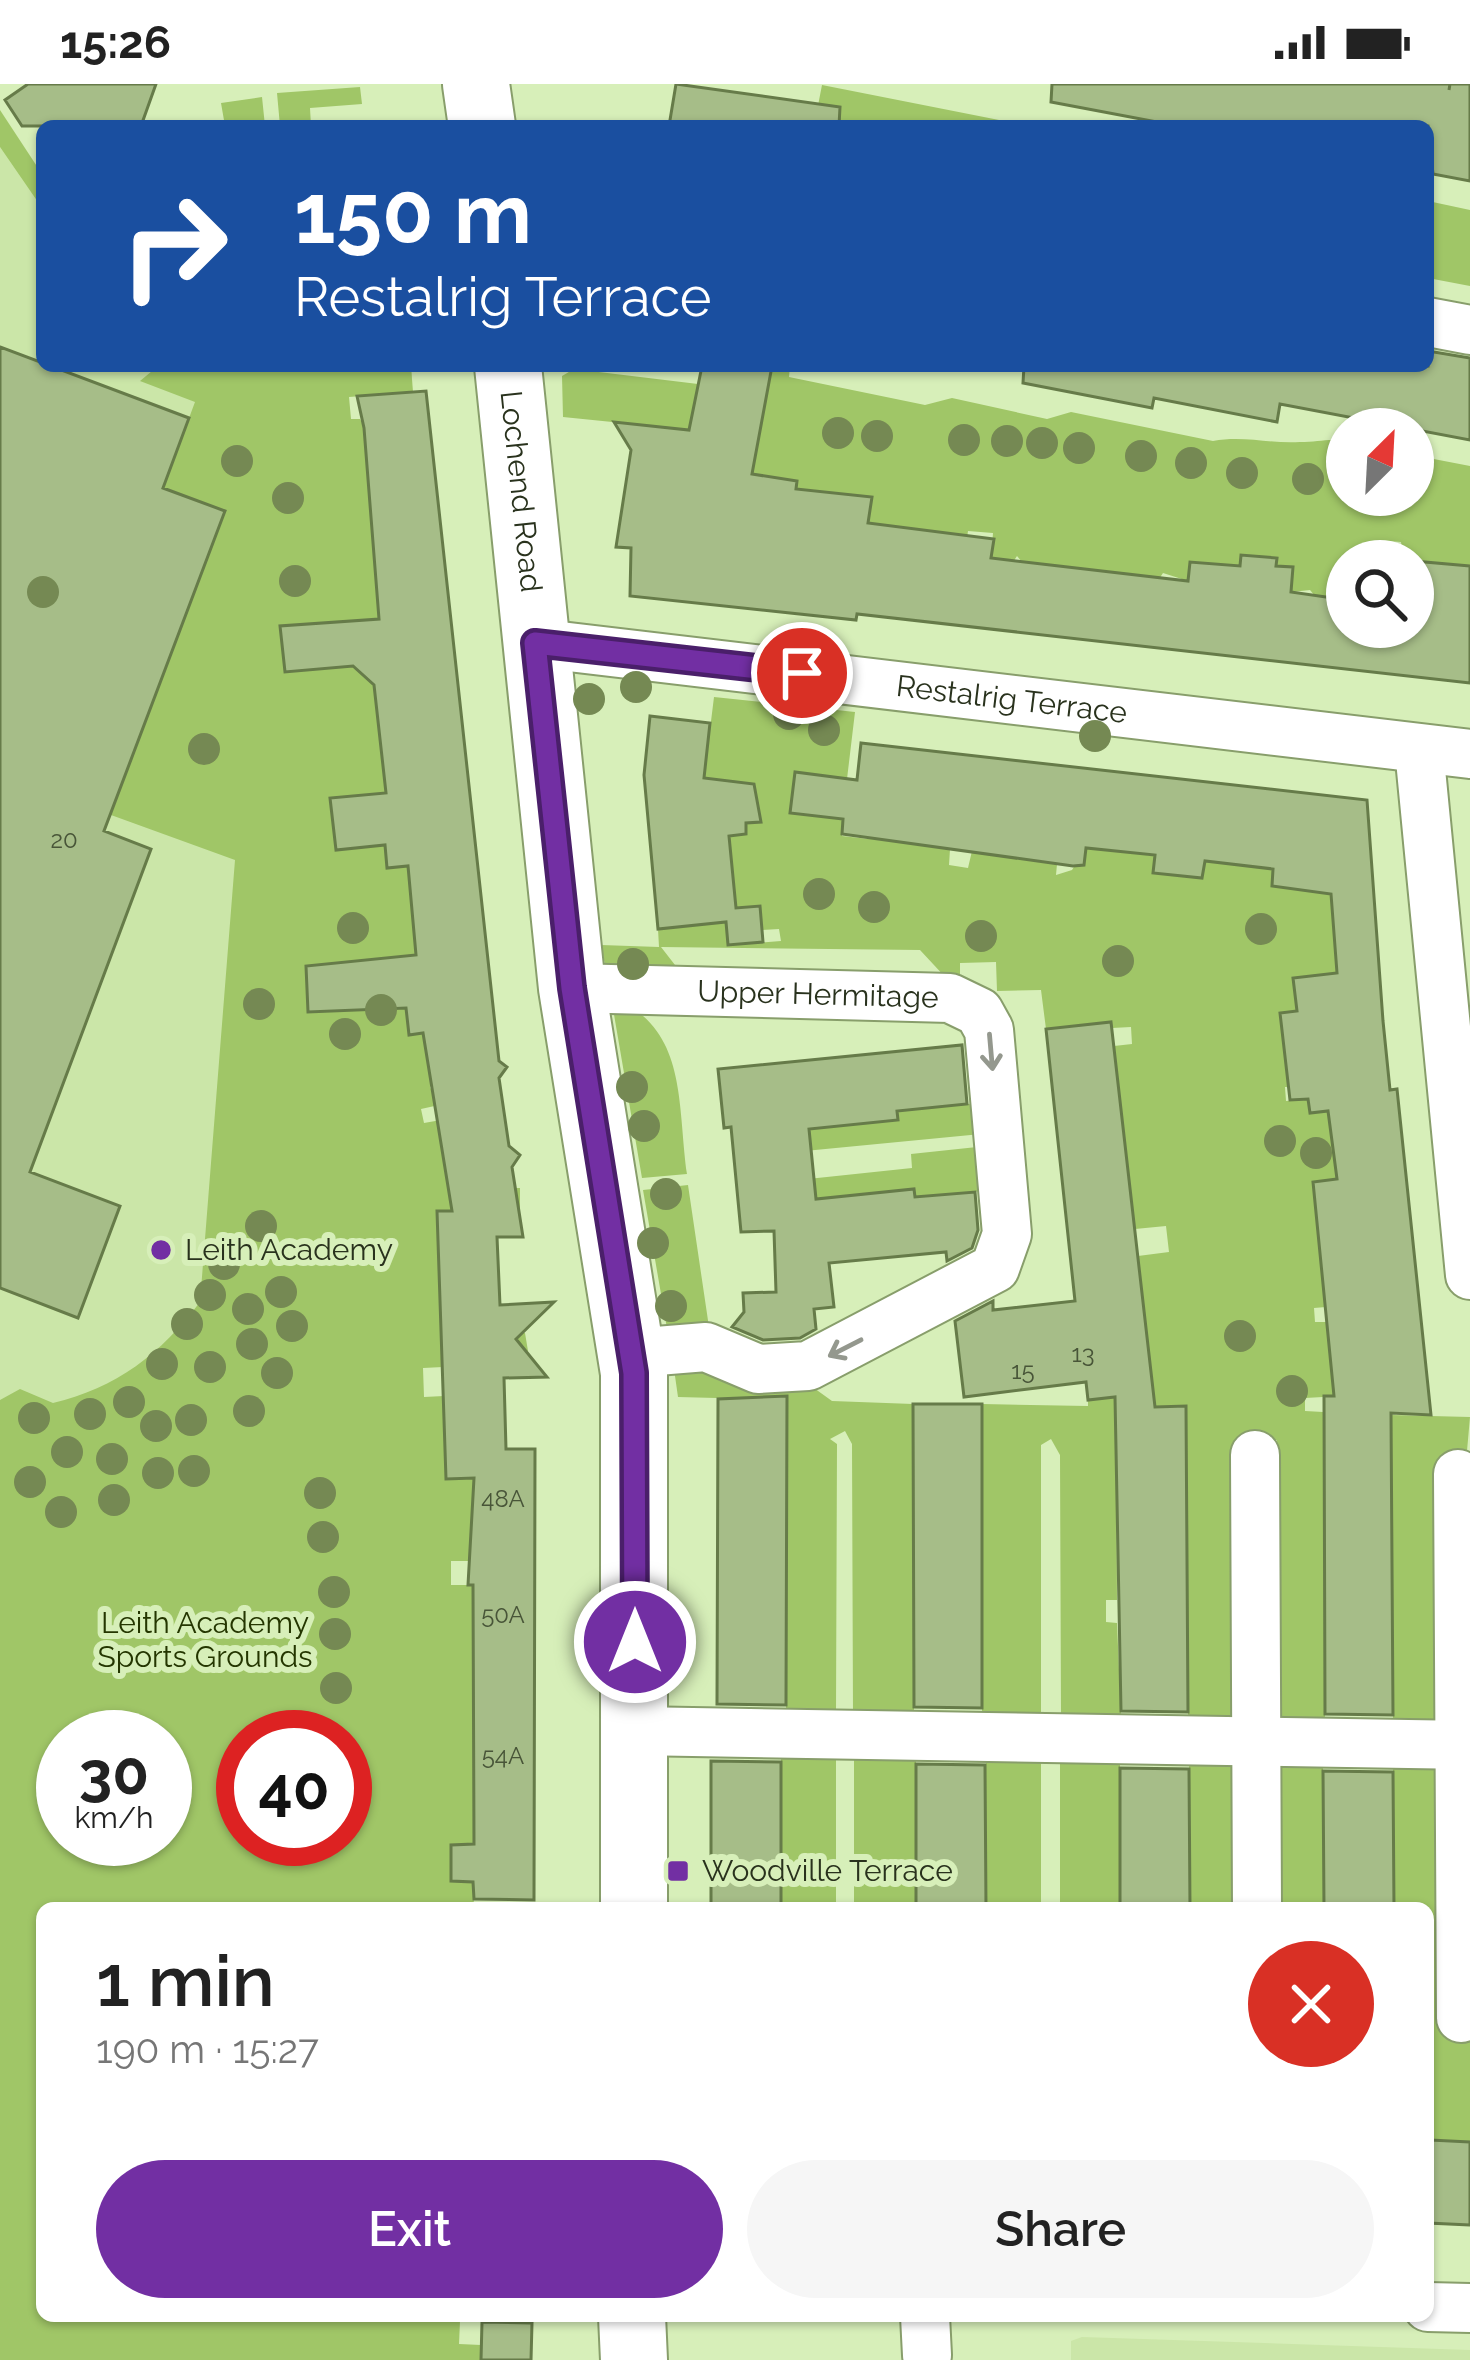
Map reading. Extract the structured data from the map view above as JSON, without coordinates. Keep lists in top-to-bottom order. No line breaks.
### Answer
{"streets":{"street":["Lochend Road","Restalrig Terrace","Upper Hermitage"]},"crossings":[["Lochend Road","Restalrig Terrace"],["Lochend Road","Upper Hermitage"]],"parks":["Leith Academy Sports Grounds"],"places":{"other":["Leith Academy"],"transit":["Woodville Terrace"]},"house_numbers":["20","13","15","48A","50A","54A"],"north":"top right","page":{"status":"15:26","turn":["150 m","Restalrig Terrace"],"speed":"30 km/h","limit":"40","heading":["1 min","190 m · 15:27"],"buttons":["Exit","Share"]}}
